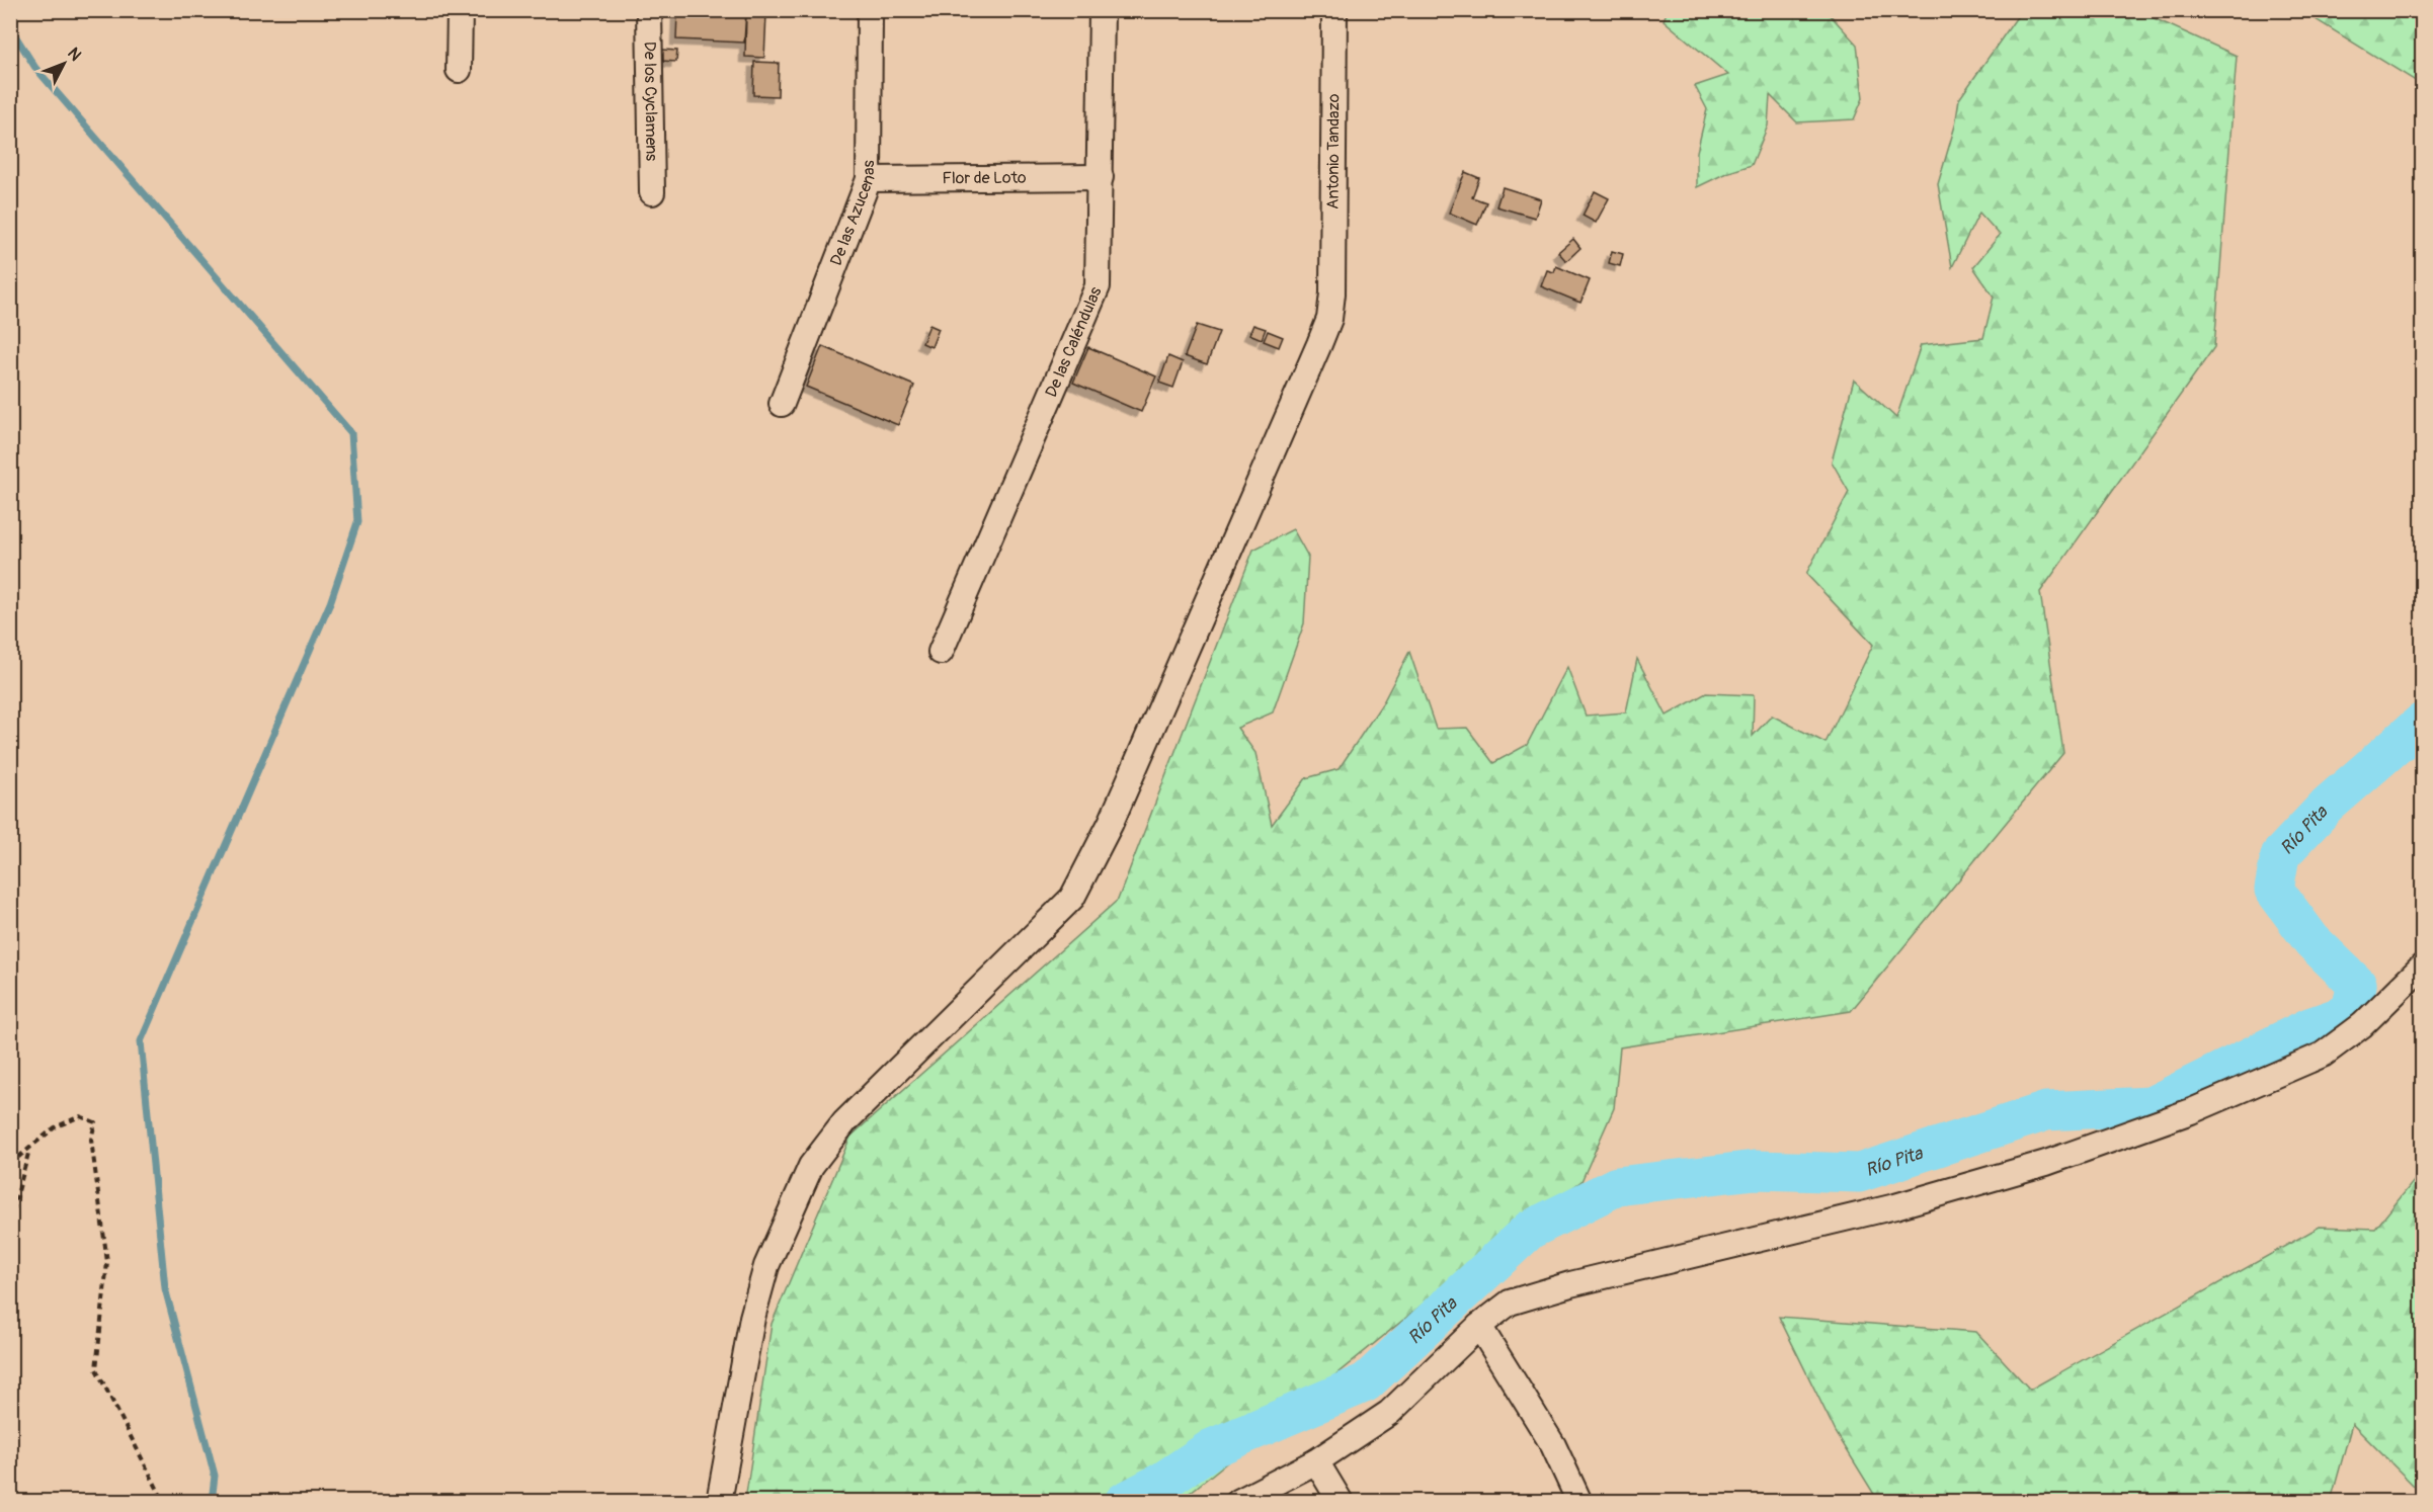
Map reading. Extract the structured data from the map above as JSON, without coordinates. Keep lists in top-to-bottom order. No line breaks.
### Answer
{"streets":{"street":["De los Cyclamens","Antonio Tandazo","Flor de Loto","De las Azucenas","De las Caléndulas"]},"crossings":[["Flor de Loto","De las Azucenas"],["Flor de Loto","De las Caléndulas"]],"water":["Río Pita"],"north":"top right"}
